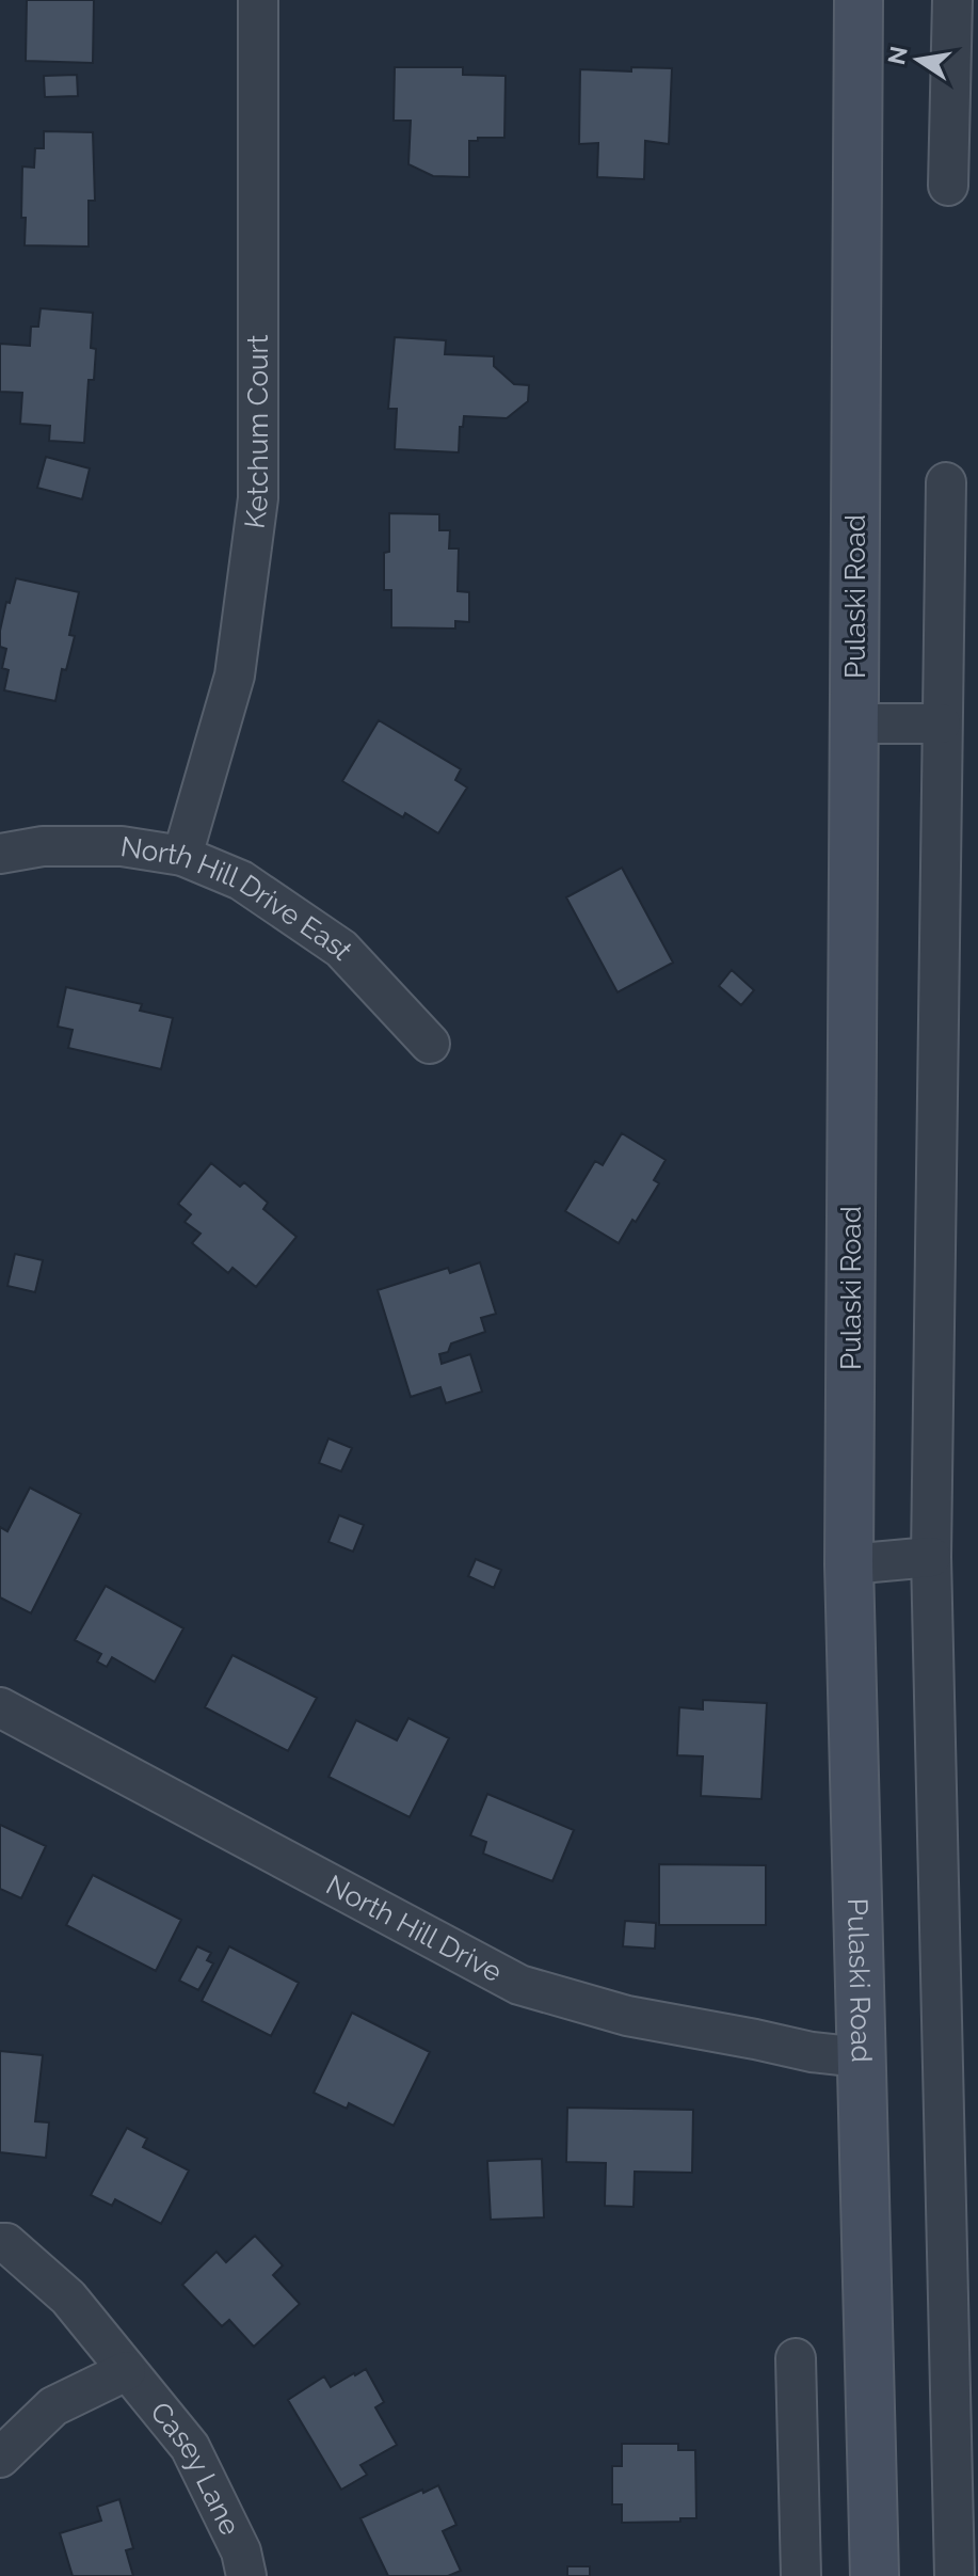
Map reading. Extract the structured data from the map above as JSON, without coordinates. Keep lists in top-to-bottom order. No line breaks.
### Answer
{"streets":{"main road":["Pulaski Road"],"street":["Ketchum Court","North Hill Drive East","North Hill Drive","Casey Lane"]},"crossings":[["Ketchum Court","North Hill Drive East"],["Pulaski Road","North Hill Drive"]],"north":"left"}
